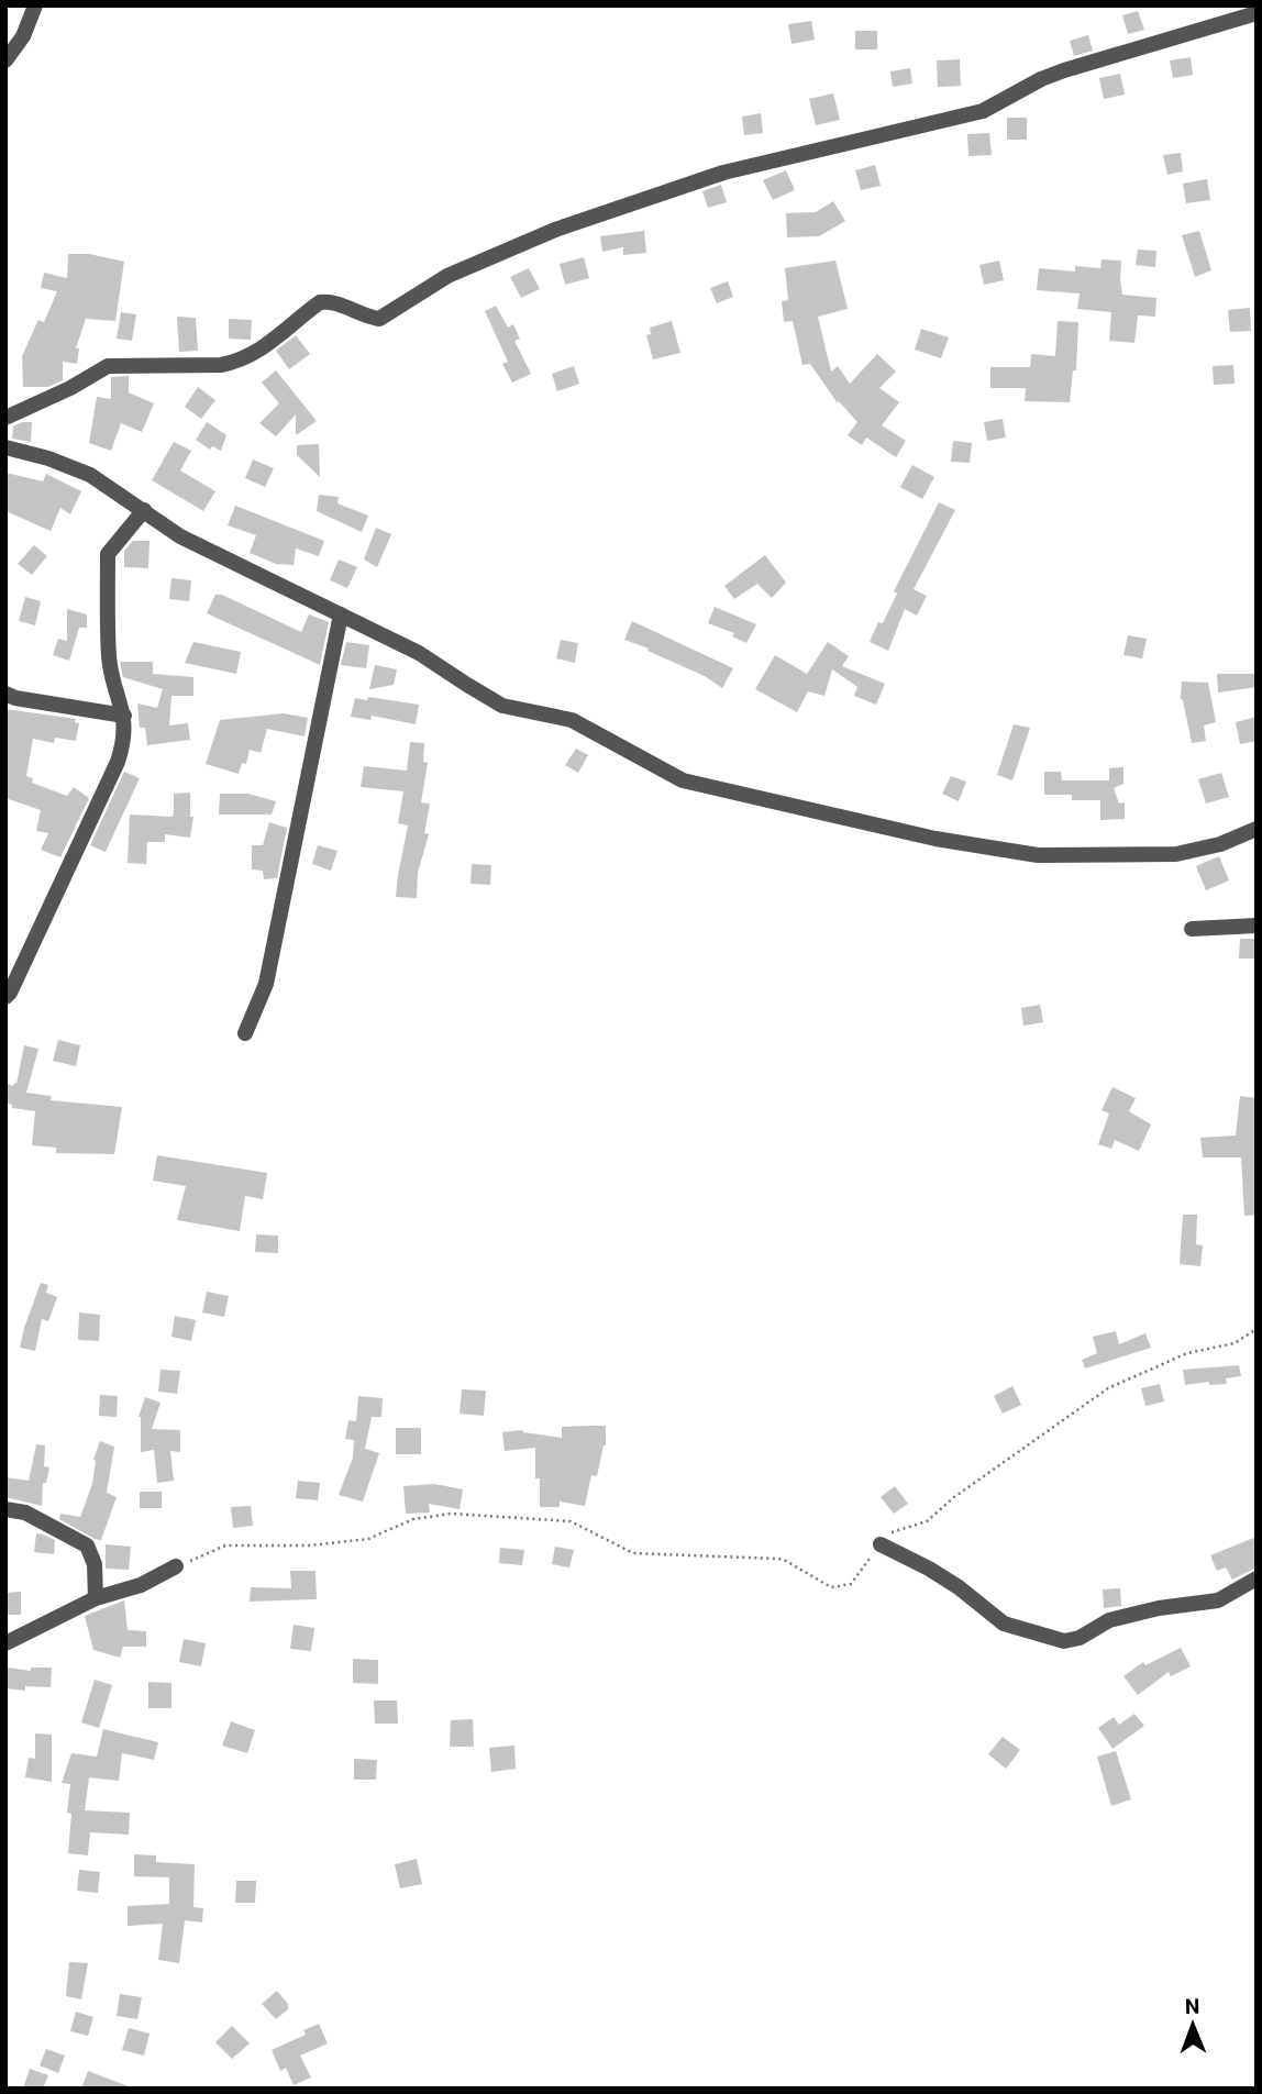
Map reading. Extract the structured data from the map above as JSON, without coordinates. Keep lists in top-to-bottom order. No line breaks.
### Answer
{"north":"top"}
